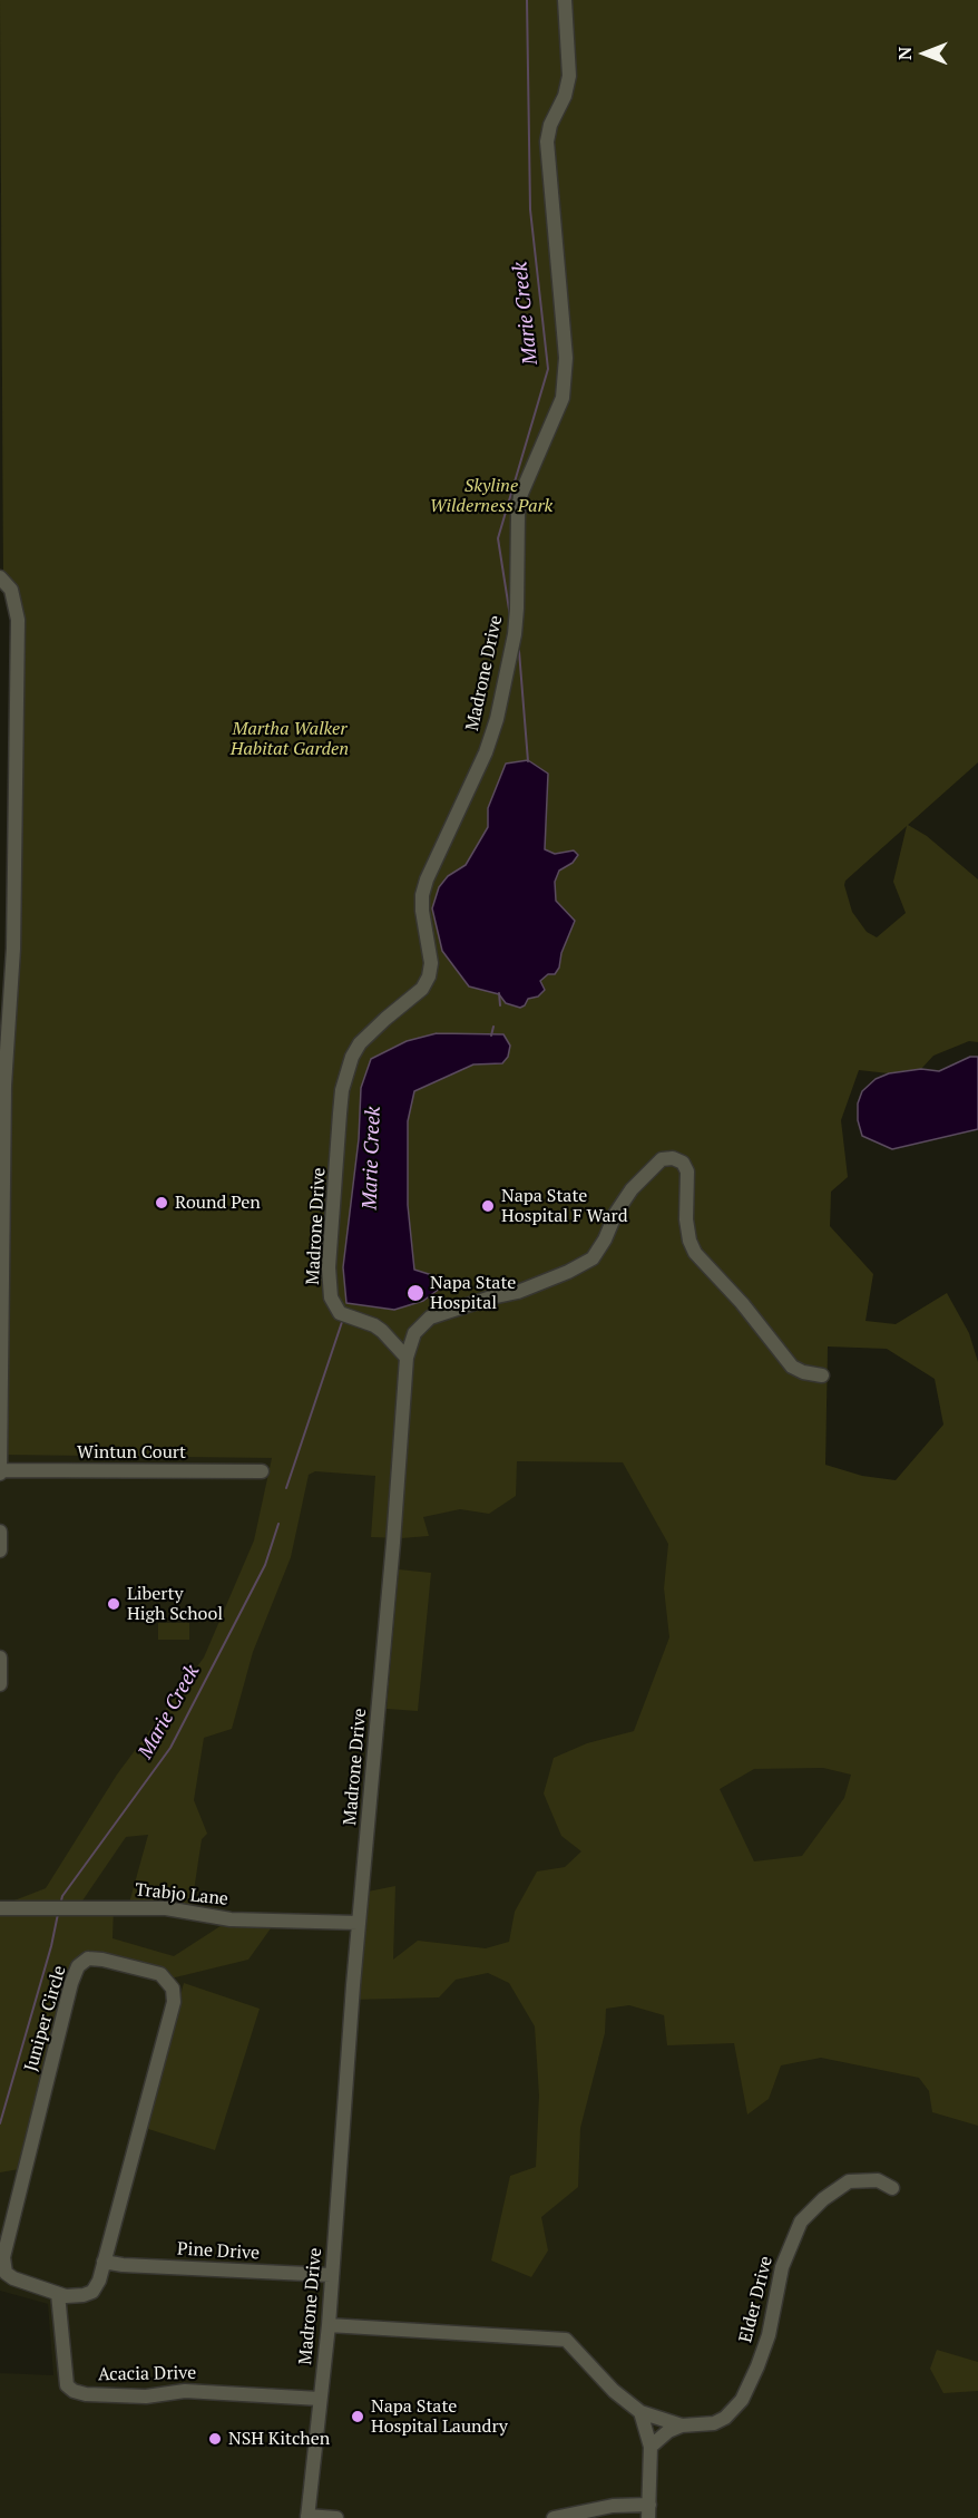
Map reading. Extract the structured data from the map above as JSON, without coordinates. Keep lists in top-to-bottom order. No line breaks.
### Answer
{"streets":{"street":["Madrone Drive","Wintun Court","Trabjo Lane","Juniper Circle","Pine Drive","Elder Drive","Acacia Drive"]},"crossings":[["Madrone Drive","Trabjo Lane"],["Madrone Drive","Pine Drive"],["Madrone Drive","Elder Drive"],["Madrone Drive","Acacia Drive"],["Juniper Circle","Pine Drive"],["Juniper Circle","Acacia Drive"]],"water":["Marie Creek"],"parks":["Skyline Wilderness Park","Martha Walker Habitat Garden"],"places":["Round Pen","Napa State Hospital F Ward","Napa State Hospital","Liberty High School","Napa State Hospital Laundry","NSH Kitchen"],"north":"left"}
